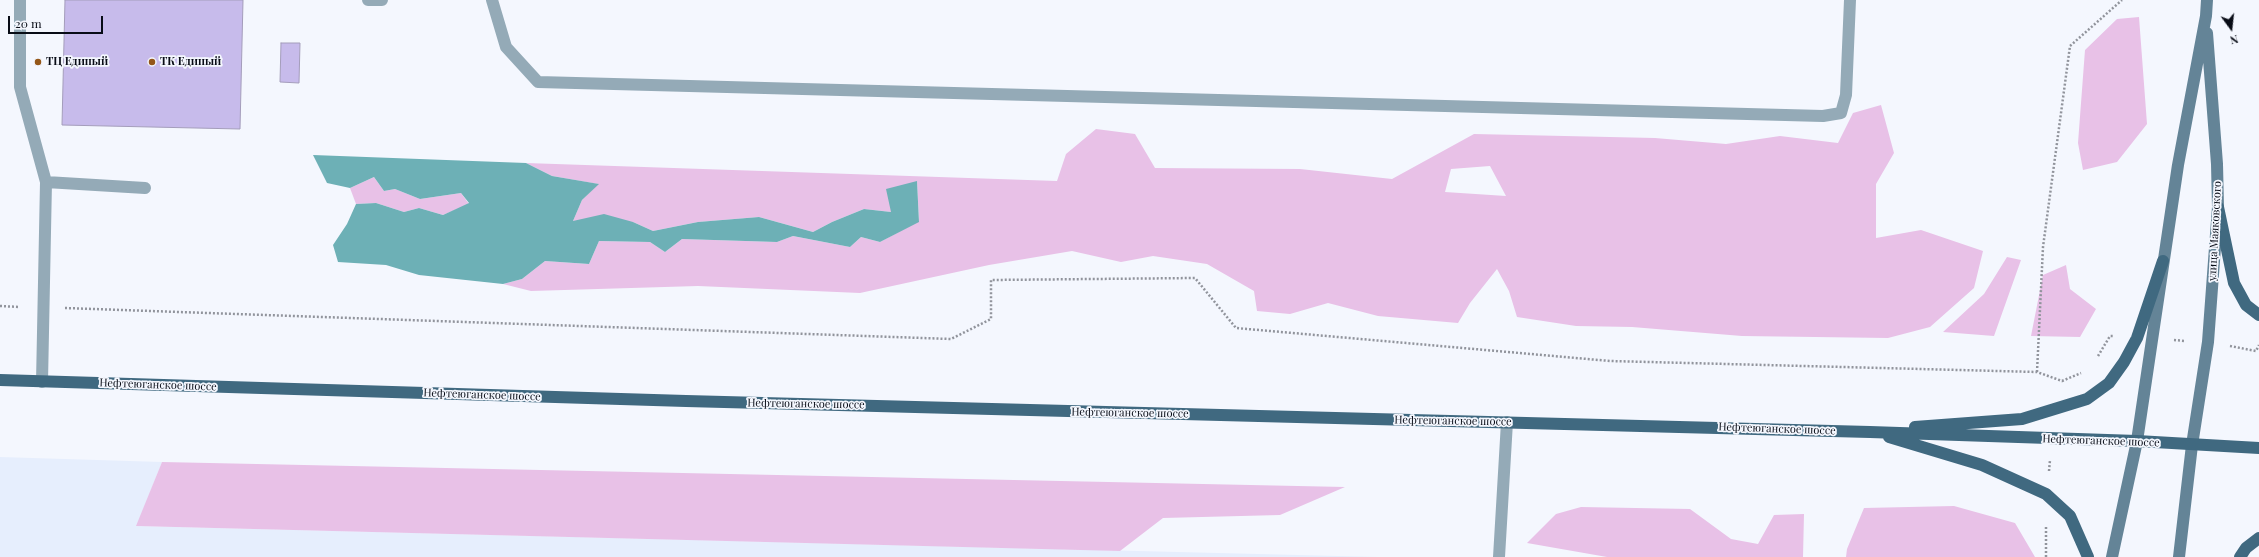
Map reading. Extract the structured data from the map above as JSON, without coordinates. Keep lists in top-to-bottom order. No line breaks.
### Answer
{"streets":{"main road":["улица Маяковского","Нефтеюганское шоссе"]},"crossings":[["улица Маяковского","Нефтеюганское шоссе"]],"places":["ТЦ Единый","ТК Единый"],"scale_bar":"20 m","north":"bottom"}
